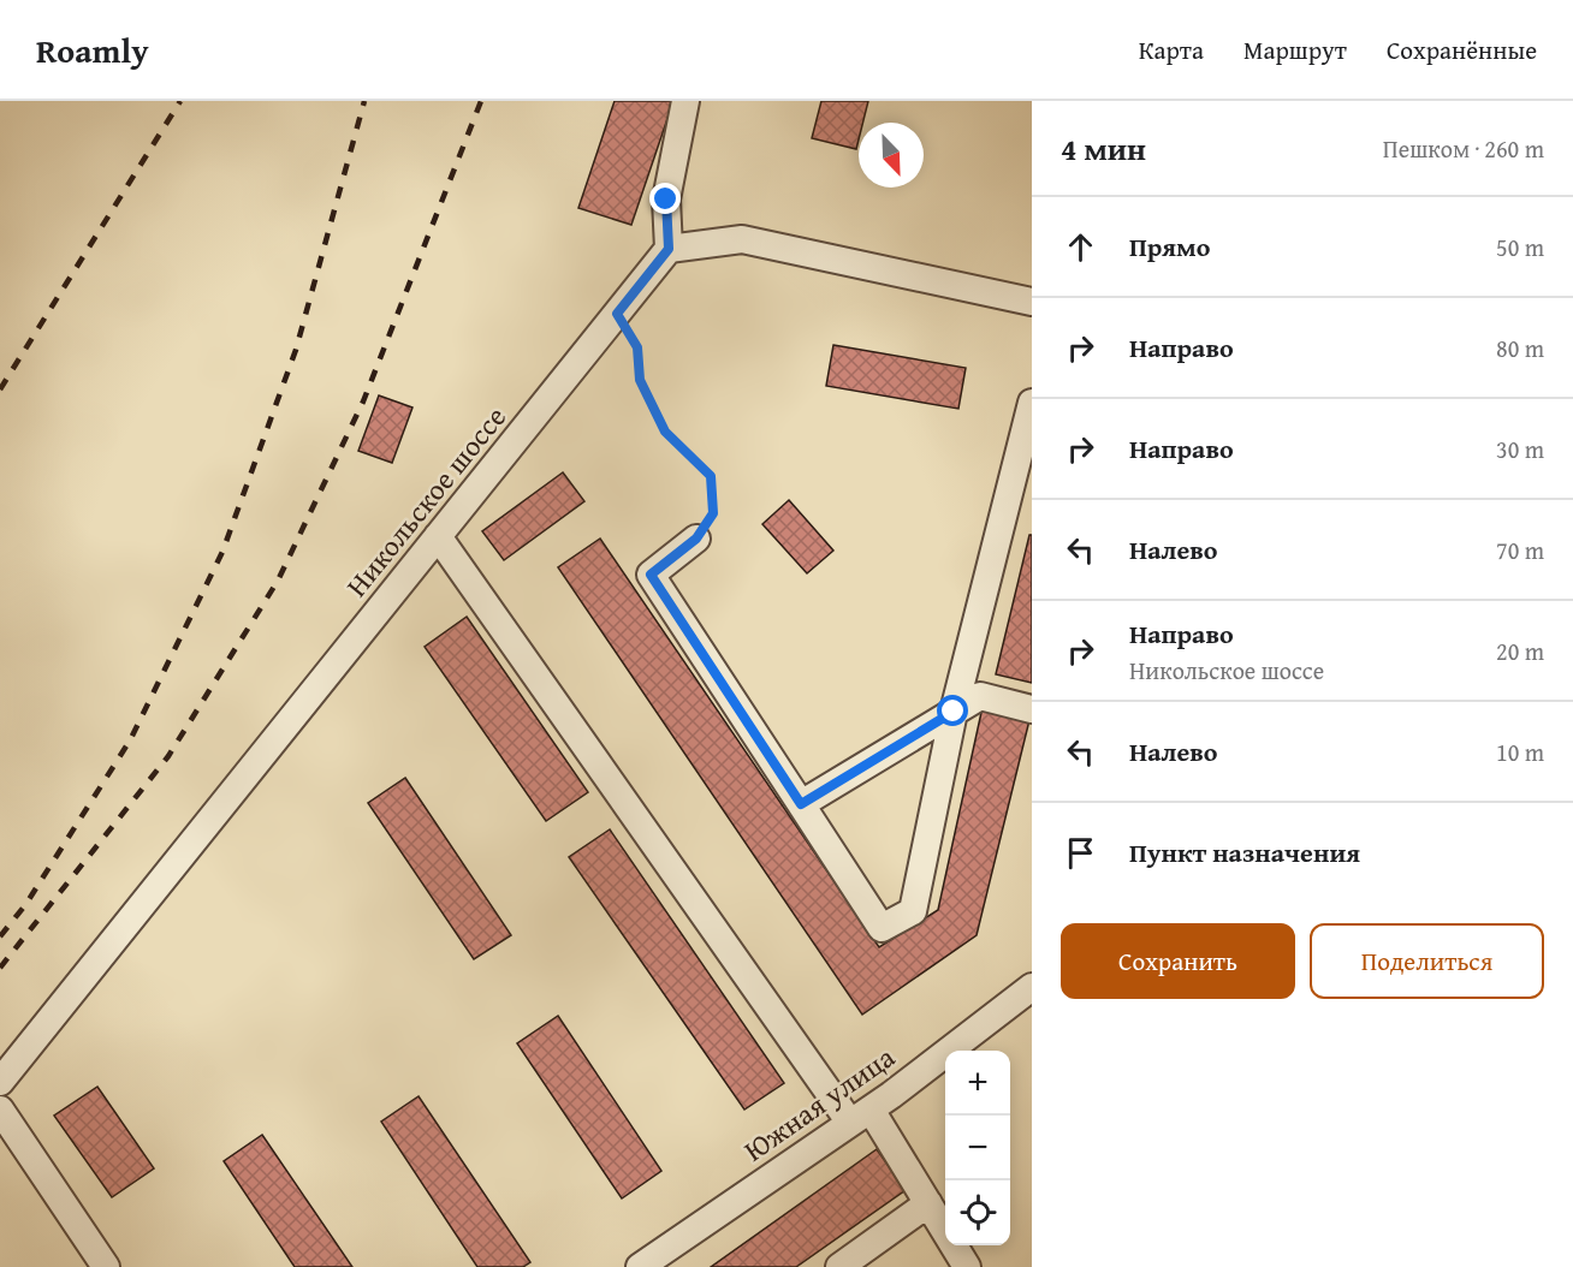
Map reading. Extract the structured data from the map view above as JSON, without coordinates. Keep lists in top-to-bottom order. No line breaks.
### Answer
{"streets":{"street":["Никольское шоссе","Южная улица"]},"north":"bottom right","page":{"header":"Roamly","nav":["Карта","Маршрут","Сохранённые"],"heading":["4 мин","Пешком · 260 m"],"list":[["Прямо","50 m"],["Направо","80 m"],["Направо","30 m"],["Налево","70 m"],["Направо","Никольское шоссе","20 m"],["Налево","10 m"],"Пункт назначения"],"buttons":["Сохранить","Поделиться"],"map_buttons":["+","−"]}}
